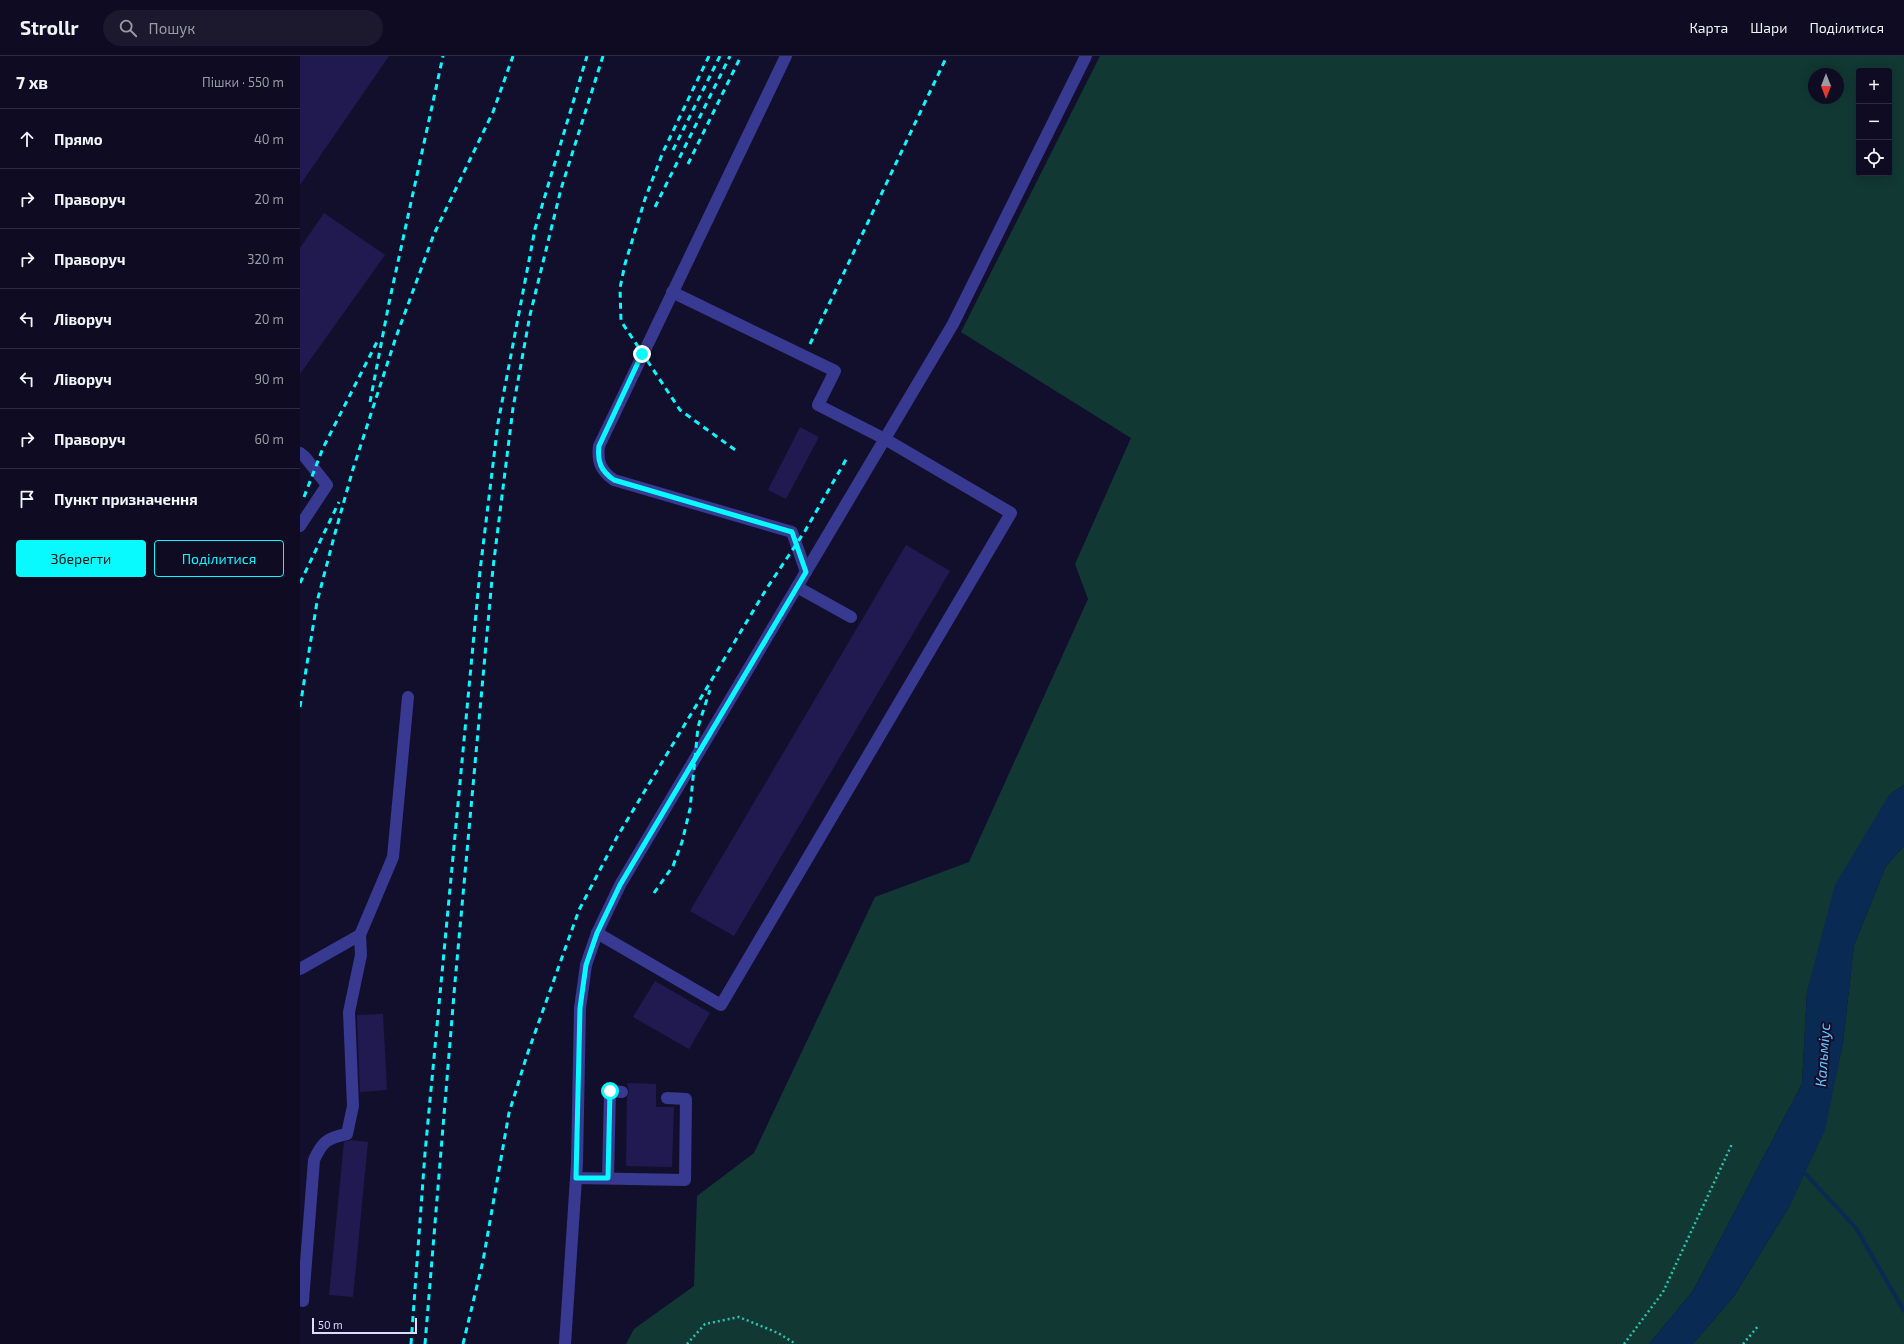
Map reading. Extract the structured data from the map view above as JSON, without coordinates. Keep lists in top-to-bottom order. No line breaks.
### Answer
{"water":["Кальміус"],"scale_bar":"50 m","north":"bottom","page":{"header":"Strollr","search":"Пошук","nav":["Карта","Шари","Поділитися"],"heading":["7 хв","Пішки · 550 m"],"map_buttons":["+","−"],"list":[["Прямо","40 m"],["Праворуч","20 m"],["Праворуч","320 m"],["Ліворуч","20 m"],["Ліворуч","90 m"],["Праворуч","60 m"],"Пункт призначення"],"buttons":["Зберегти","Поділитися"],"scale":"50 m"}}
